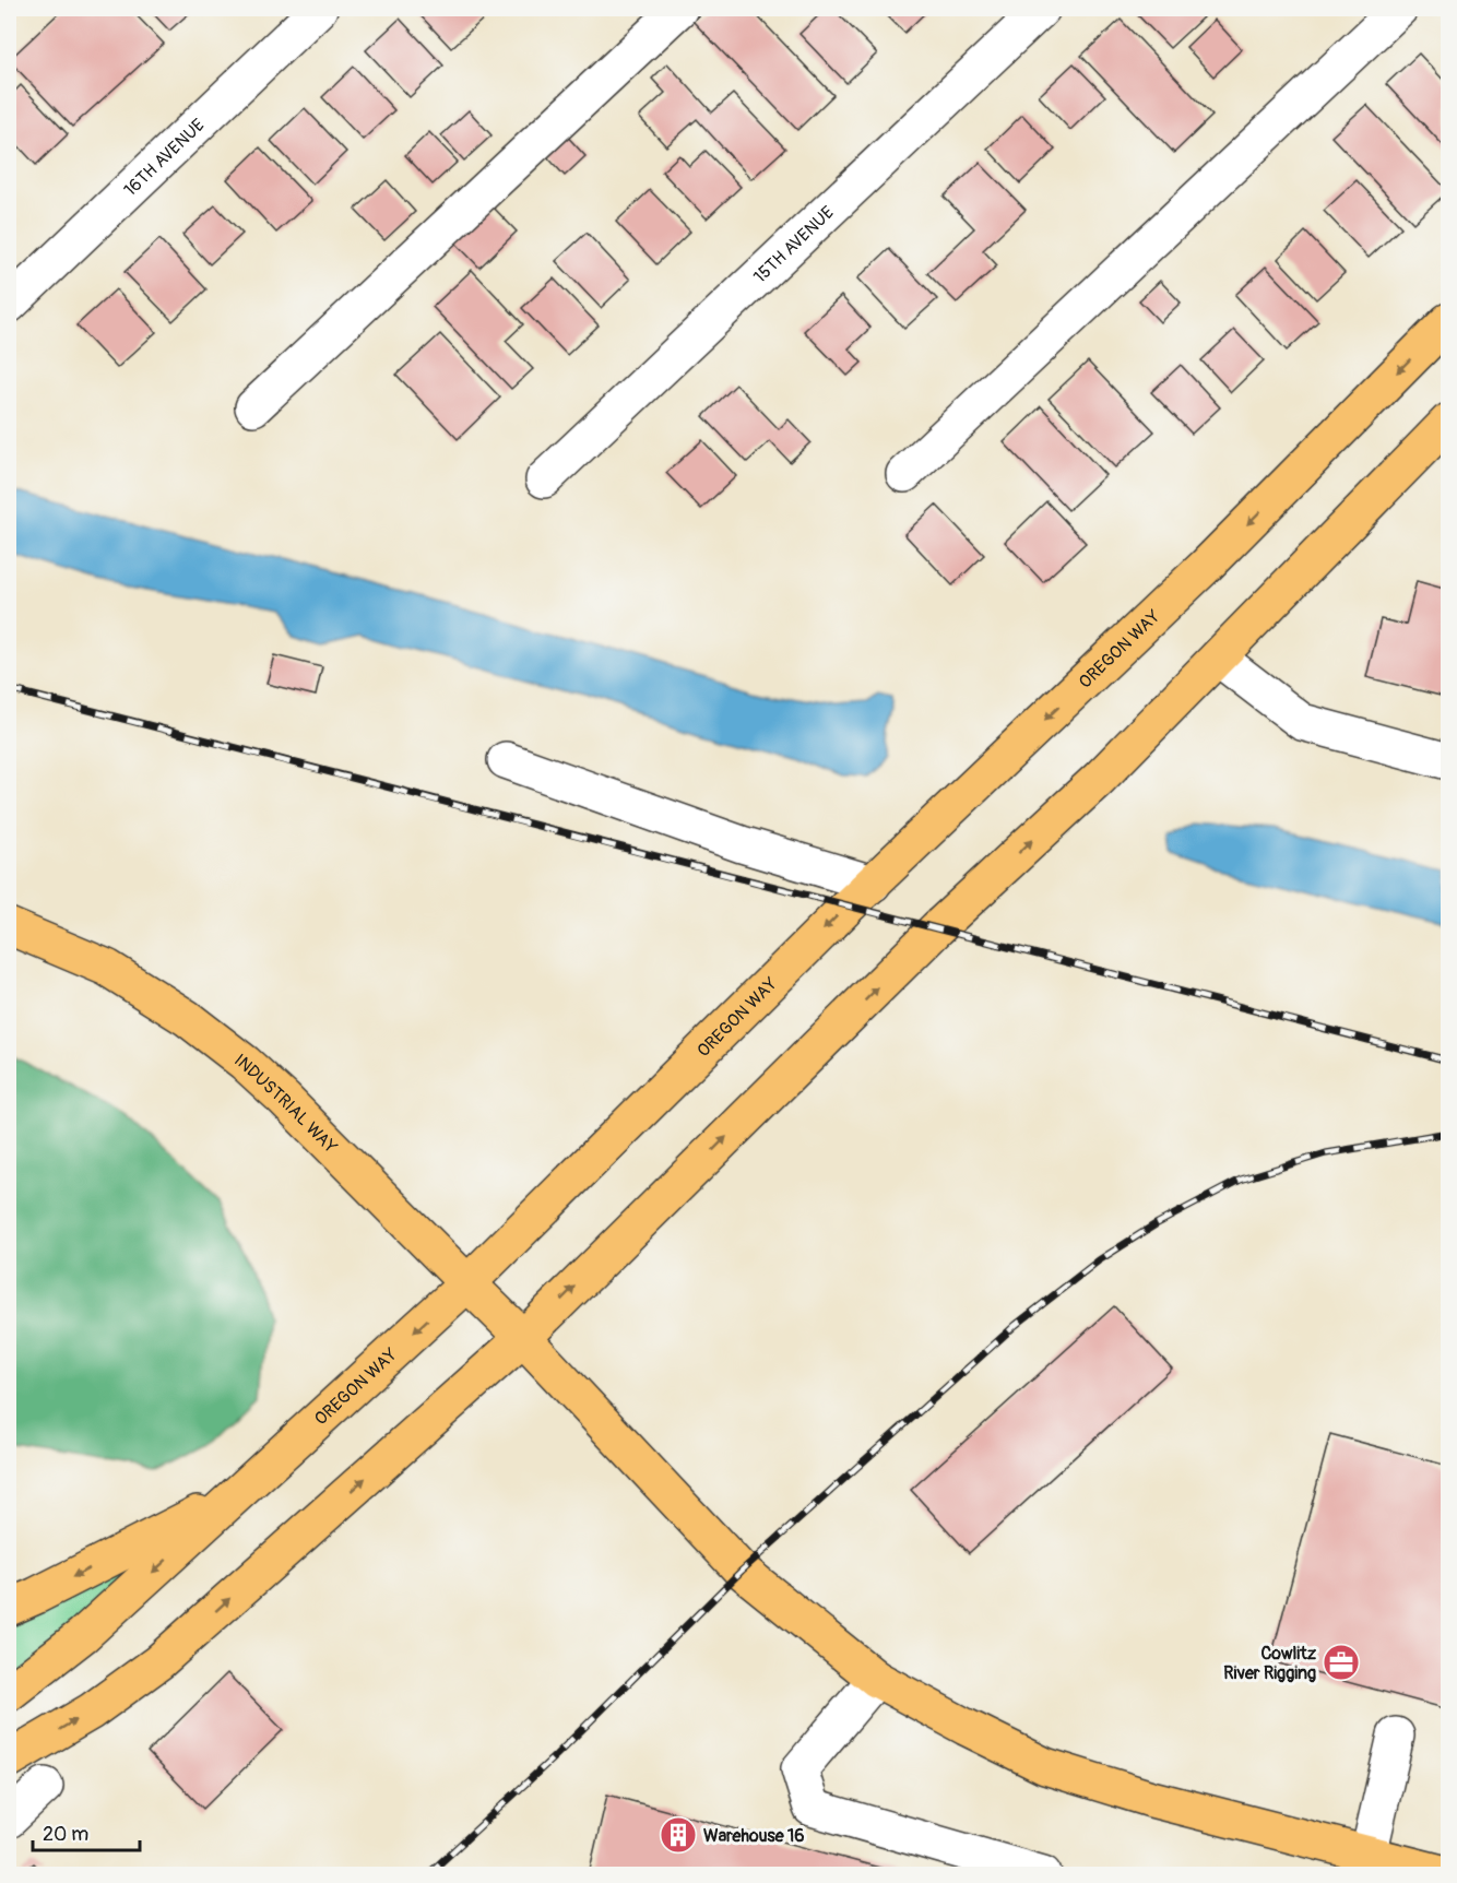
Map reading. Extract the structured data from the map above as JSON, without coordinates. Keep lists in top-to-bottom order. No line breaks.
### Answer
{"streets":{"main road":["OREGON WAY","INDUSTRIAL WAY"],"street":["16TH AVENUE","15TH AVENUE"]},"crossings":[["OREGON WAY","INDUSTRIAL WAY"]],"places":{"office":["Cowlitz River Rigging"],"building":["Warehouse 16"]},"scale_bar":"20 m"}
